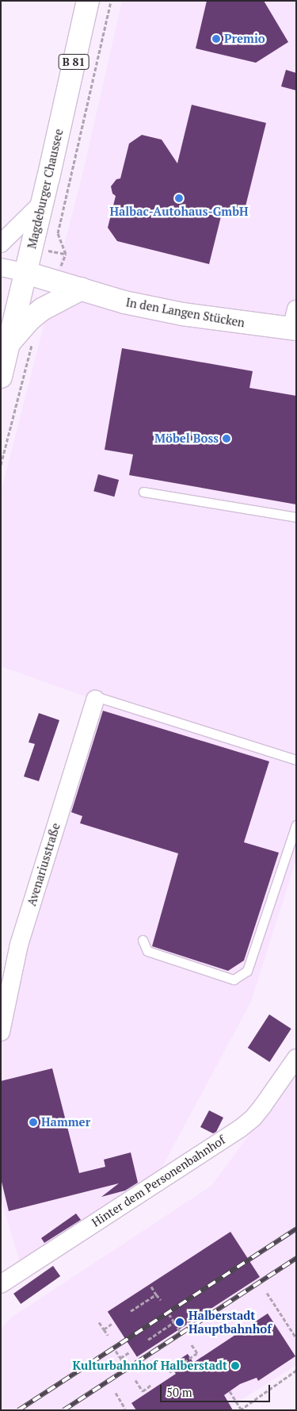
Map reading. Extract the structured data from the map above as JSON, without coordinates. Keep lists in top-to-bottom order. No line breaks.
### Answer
{"streets":{"main road":["B 81","Magdeburger Chaussee","In den Langen Stücken"],"street":["Avenariusstraße","Hinter dem Personenbahnhof"]},"crossings":[["Magdeburger Chaussee","In den Langen Stücken"]],"places":["Premio","Halbac-Autohaus-GmbH","Möbel Boss","Hammer","Halberstadt Hauptbahnhof","Kulturbahnhof Halberstadt"],"scale_bar":"50 m"}
